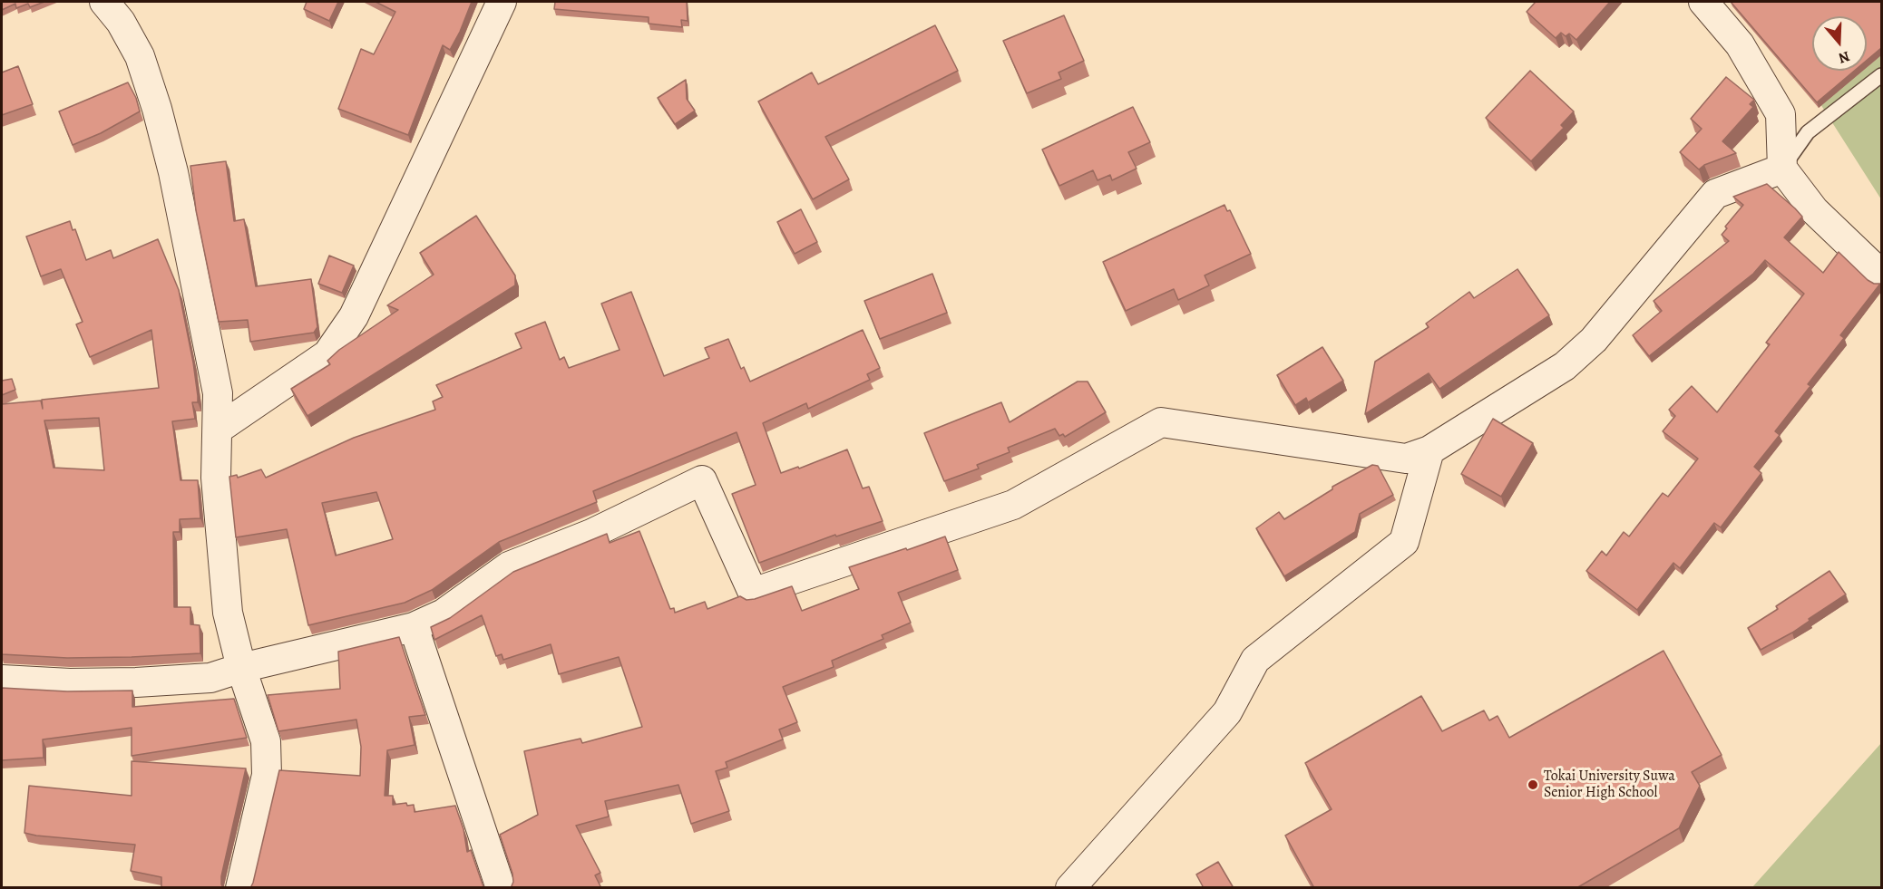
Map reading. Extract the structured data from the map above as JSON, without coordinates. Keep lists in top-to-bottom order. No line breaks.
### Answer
{"places":["Tokai University Suwa Senior High School"],"north":"bottom"}
